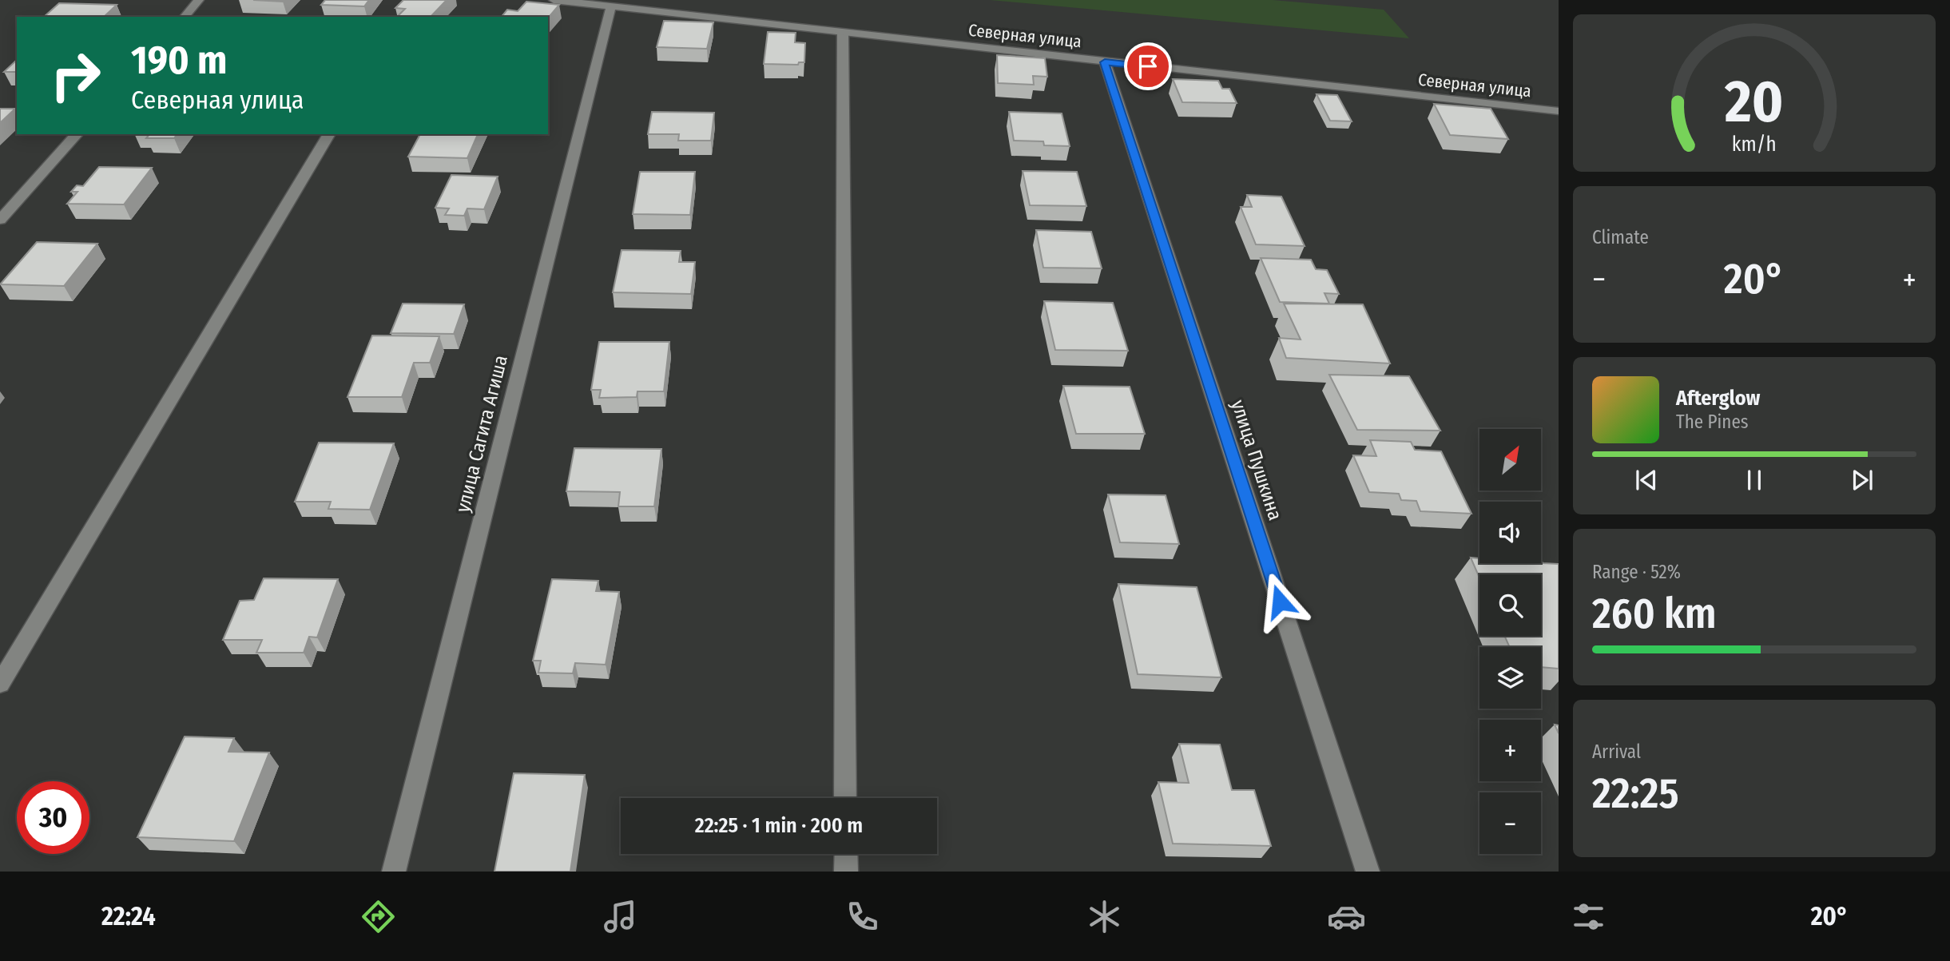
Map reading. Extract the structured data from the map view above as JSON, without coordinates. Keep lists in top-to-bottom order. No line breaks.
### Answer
{"streets":{"street":["Северная улица","улица Сагита Агиша","улица Пушкина"]},"crossings":[["Северная улица","улица Сагита Агиша"],["Северная улица","улица Пушкина"]],"north":"top right","page":{"turn":["190 m","Северная улица"],"tile":["Climate",["Range · 52%","260 km"],["Arrival","22:25"]],"heat":["−","20°","+"],"song":["Afterglow","The Pines"],"map_buttons":["+","−"],"limit":"30","trip":"22:25 · 1 min · 200 m","tabs":["22:24","20°"],"gauge":["20","km/h"]}}
